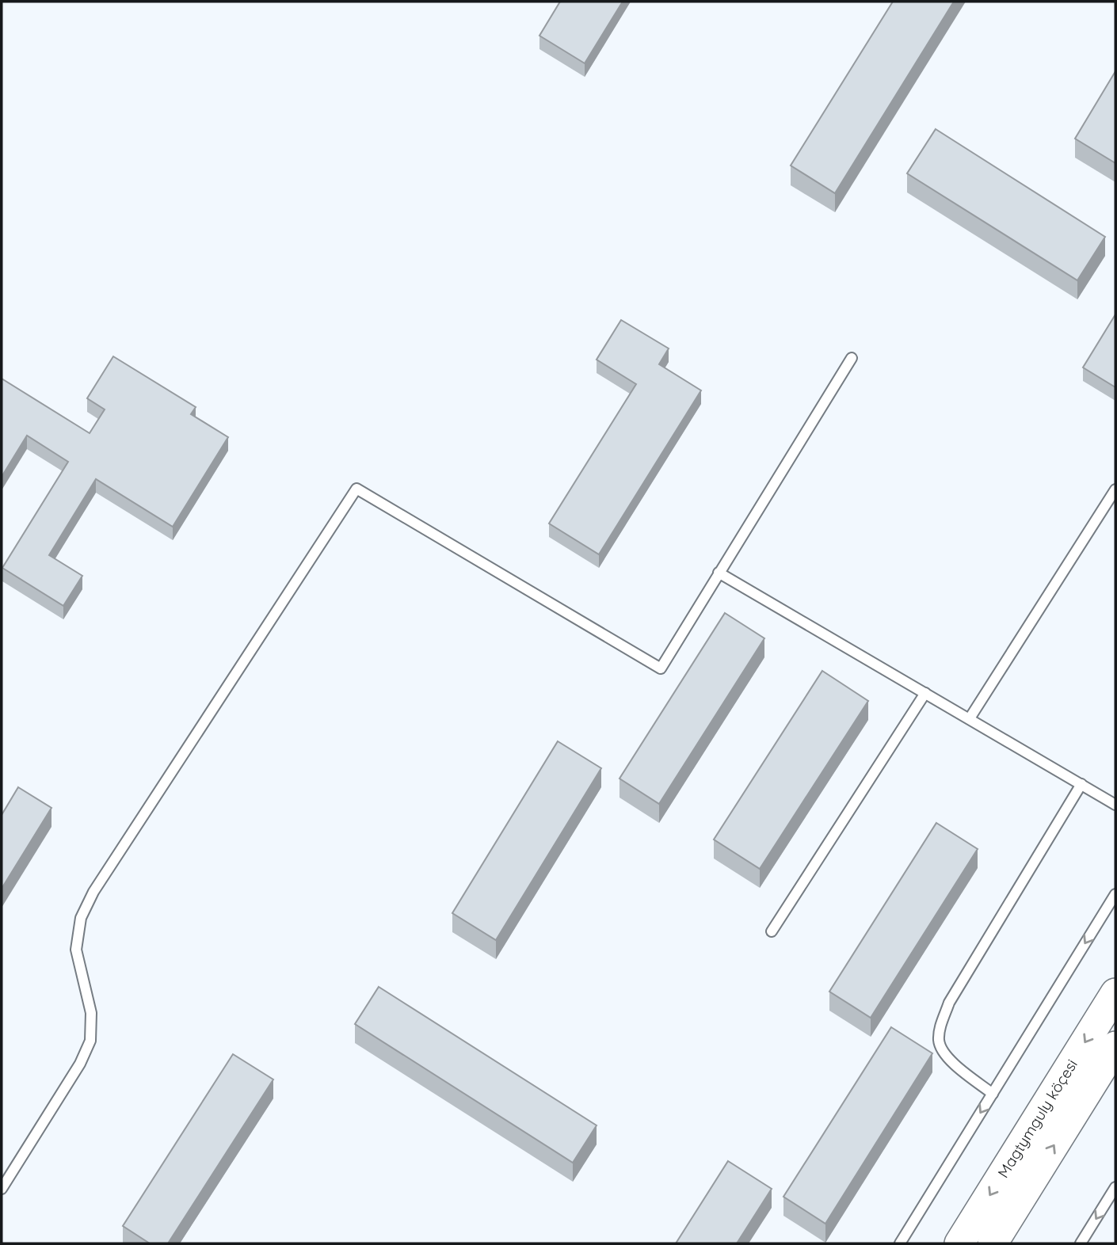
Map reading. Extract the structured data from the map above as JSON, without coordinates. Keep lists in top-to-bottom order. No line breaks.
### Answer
{"streets":{"street":["Magtymguly köçesi"]}}
